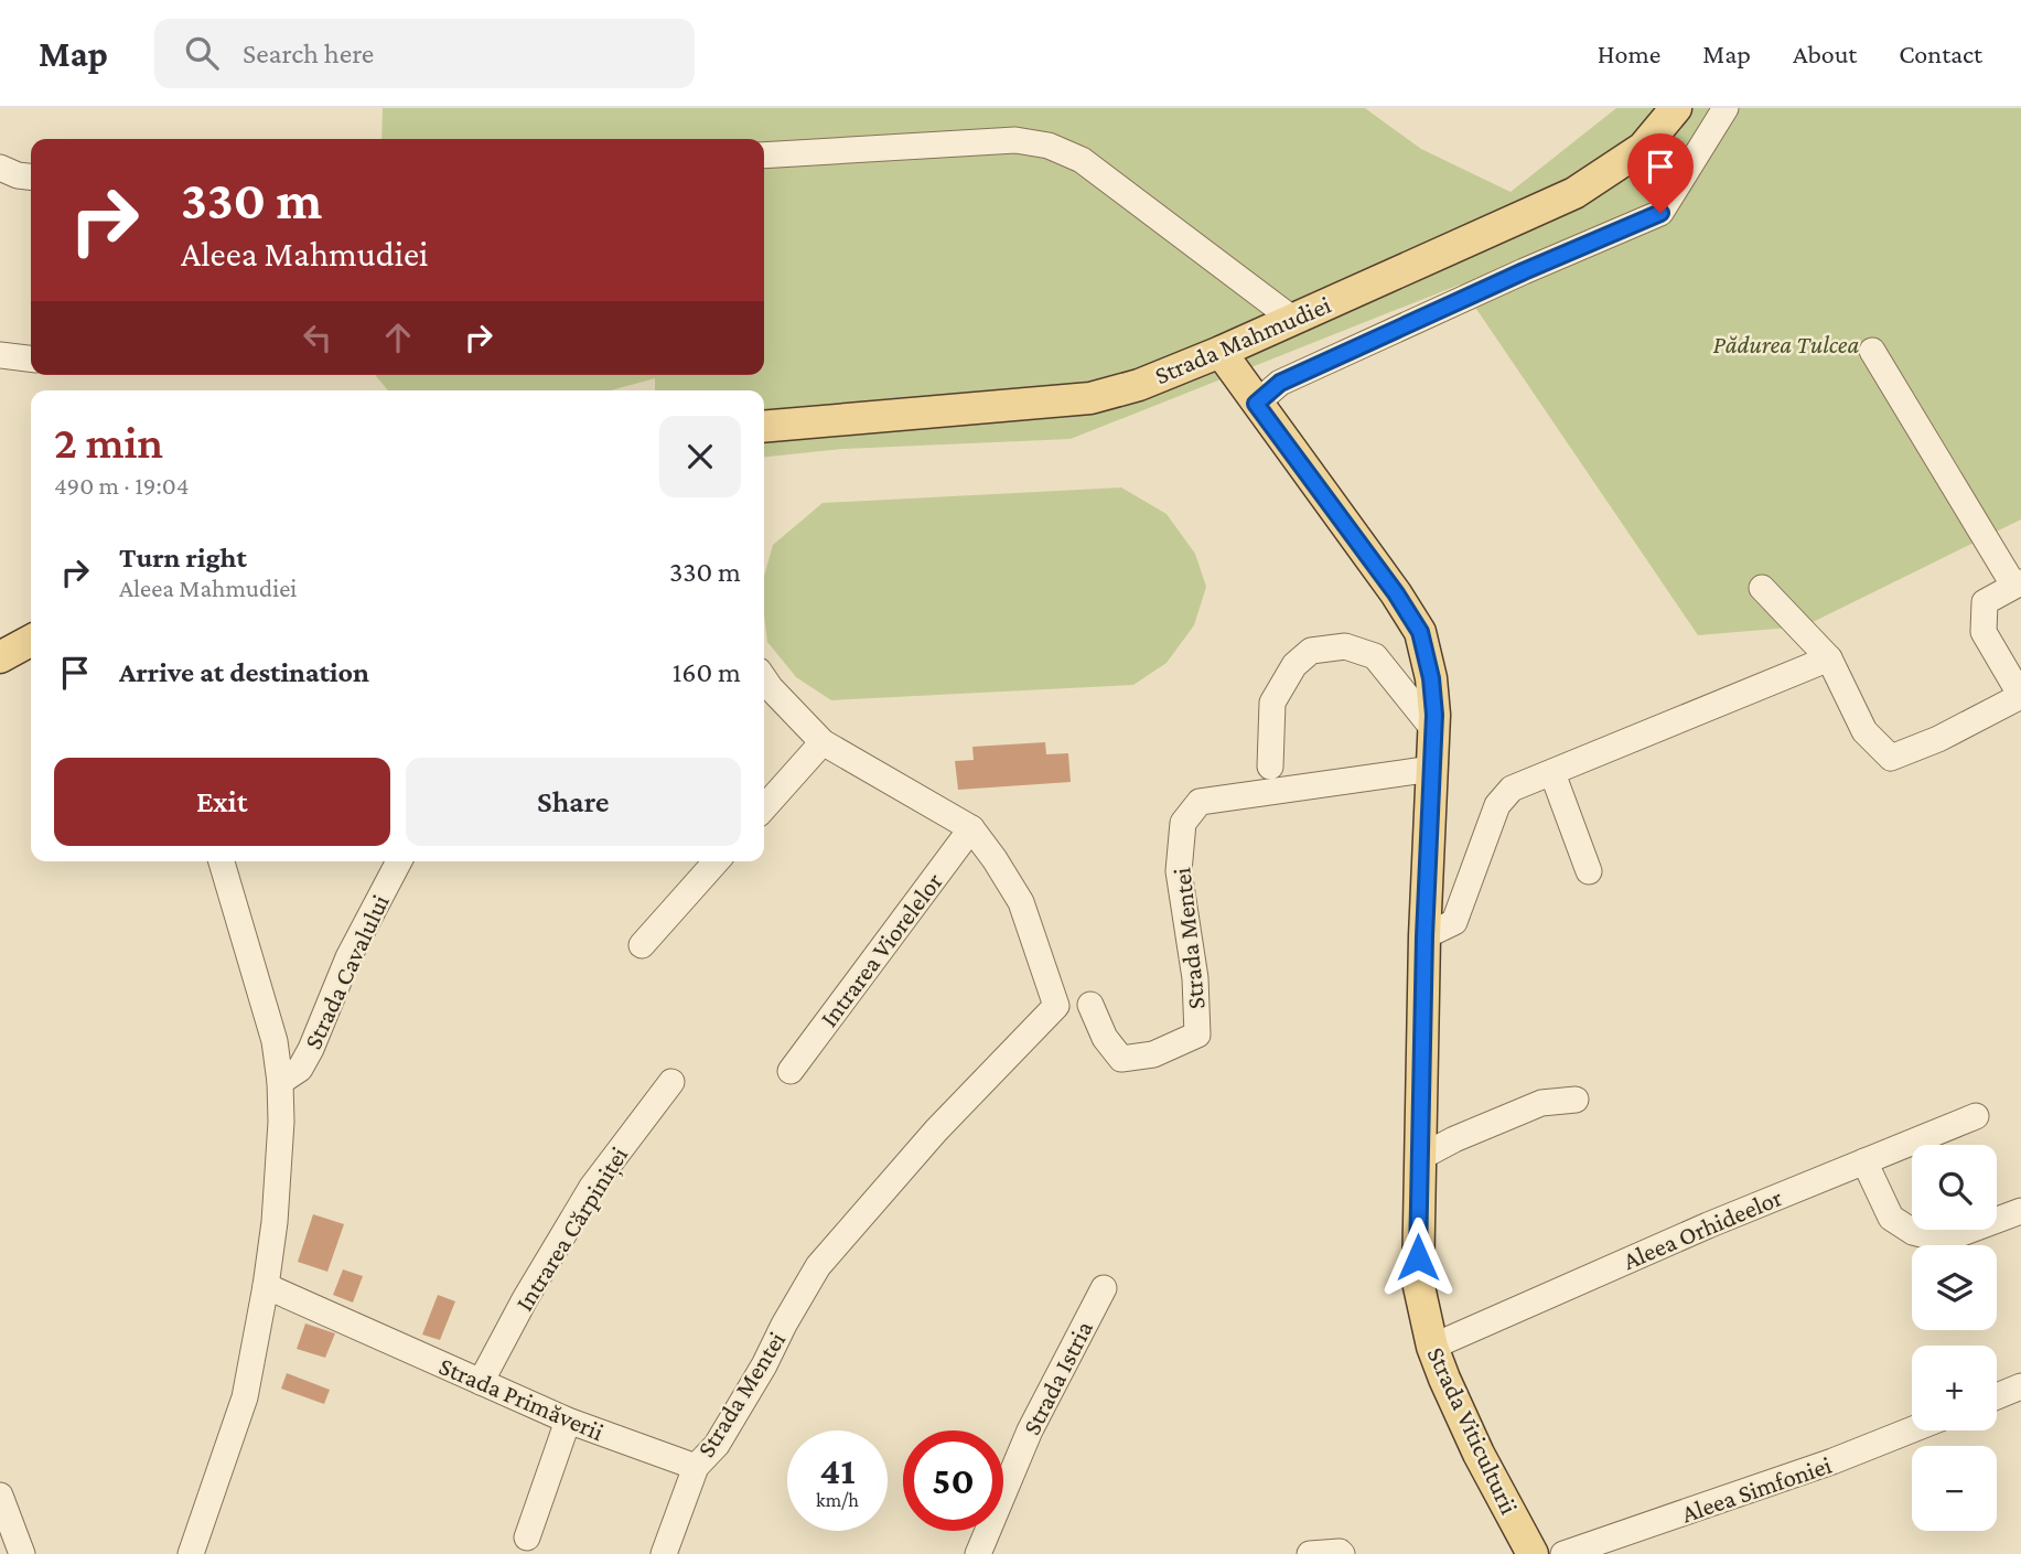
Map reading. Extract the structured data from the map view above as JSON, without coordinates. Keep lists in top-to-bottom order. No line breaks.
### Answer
{"streets":{"main road":["Strada Mahmudiei","Strada Viticulturii"],"street":["Strada Mentei","Intrarea Viorelelor","Strada Cavalului","Intrarea Cărpiniței","Aleea Orhideelor","Strada Istria","Strada Primăverii","Aleea Simfoniei"]},"crossings":[["Strada Mahmudiei","Strada Viticulturii"],["Strada Mentei","Intrarea Viorelelor"],["Strada Mentei","Strada Primăverii"],["Strada Mentei","Strada Viticulturii"],["Intrarea Cărpiniței","Strada Primăverii"],["Aleea Orhideelor","Strada Viticulturii"]],"parks":["Pădurea Tulcea"],"page":{"header":"Map","search":"Search here","nav":["Home","Map","About","Contact"],"turn":["330 m","Aleea Mahmudiei"],"heading":["2 min","490 m · 19:04"],"list":[{"name":"Turn right","note":"Aleea Mahmudiei","value":"330 m"},{"name":"Arrive at destination","value":"160 m"}],"buttons":["Exit","Share"],"map_buttons":["+","−"],"speed":"41 km/h","limit":"50"}}
